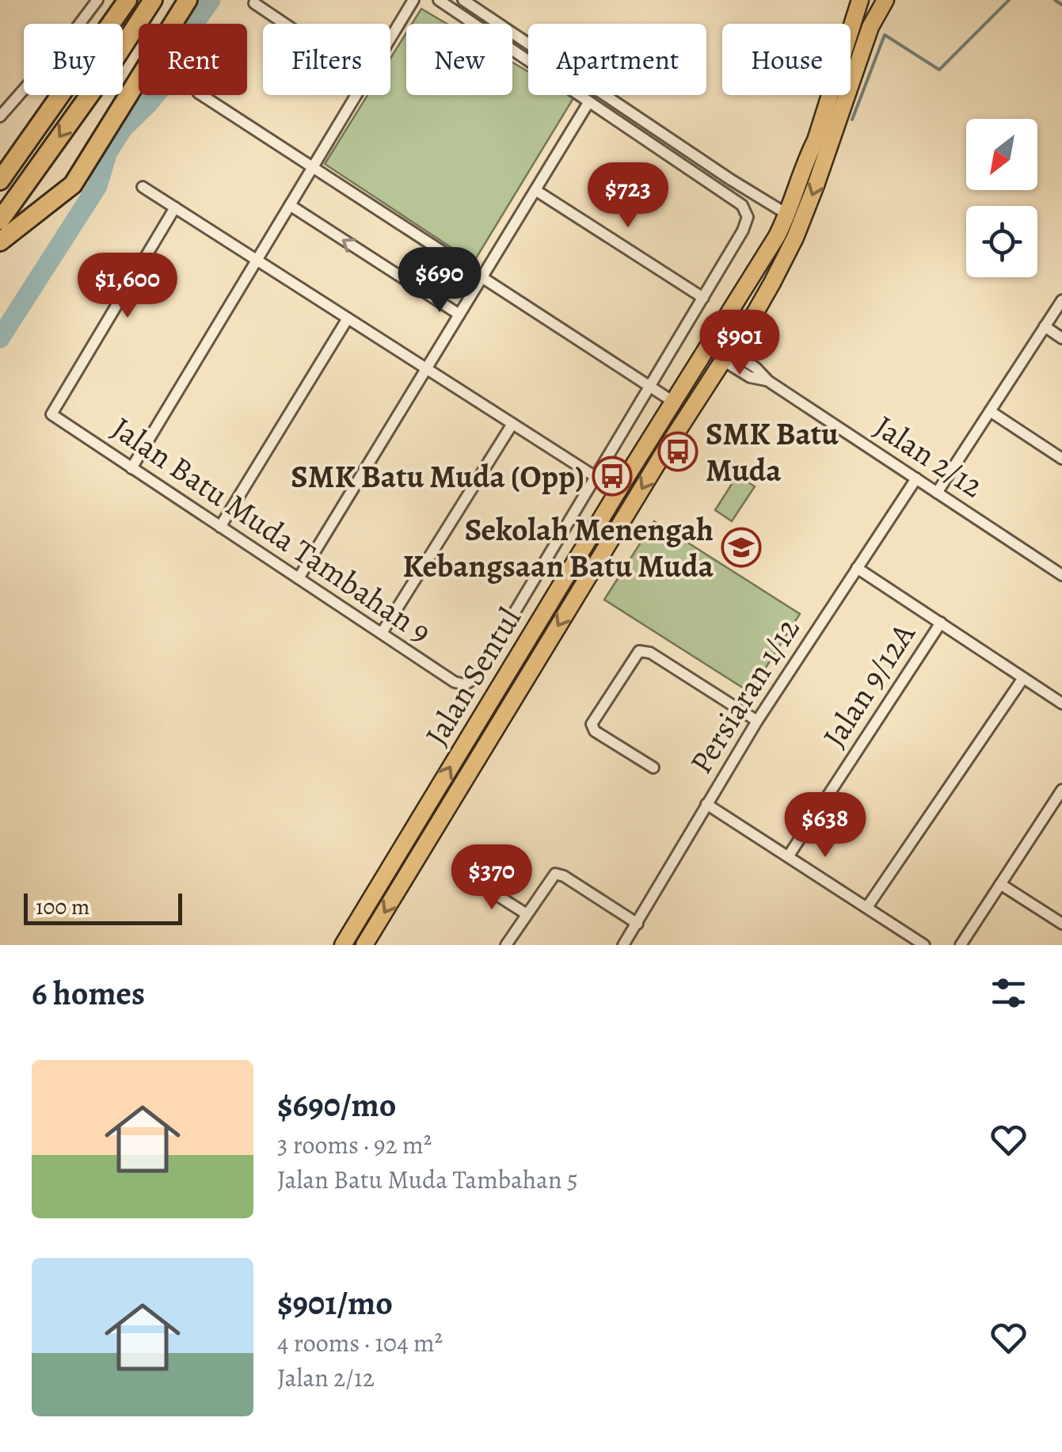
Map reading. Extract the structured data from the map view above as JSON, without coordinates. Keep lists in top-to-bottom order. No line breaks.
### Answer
{"streets":{"main road":["Jalan Sentul"],"street":["Jalan 2/12","Jalan Batu Muda Tambahan 9","Jalan 9/12A","Persiaran 1/12"]},"crossings":[["Jalan 2/12","Jalan Sentul"],["Jalan 2/12","Persiaran 1/12"]],"places":{"bus stop":["SMK Batu Muda","SMK Batu Muda (Opp)"],"school or university":["Sekolah Menengah Kebangsaan Batu Muda"]},"scale_bar":"100 m","north":"bottom left","page":{"chip":["Buy","Rent","Filters","New","Apartment","House"],"price":["$723","$690","$1,600","$901","$638","$370"],"scale":"100 m","heading":"6 homes","list":[{"name":"$690/mo","note":"3 rooms · 92 m² · Jalan Batu Muda Tambahan 5"},{"name":"$901/mo","note":"4 rooms · 104 m² · Jalan 2/12"}]}}
